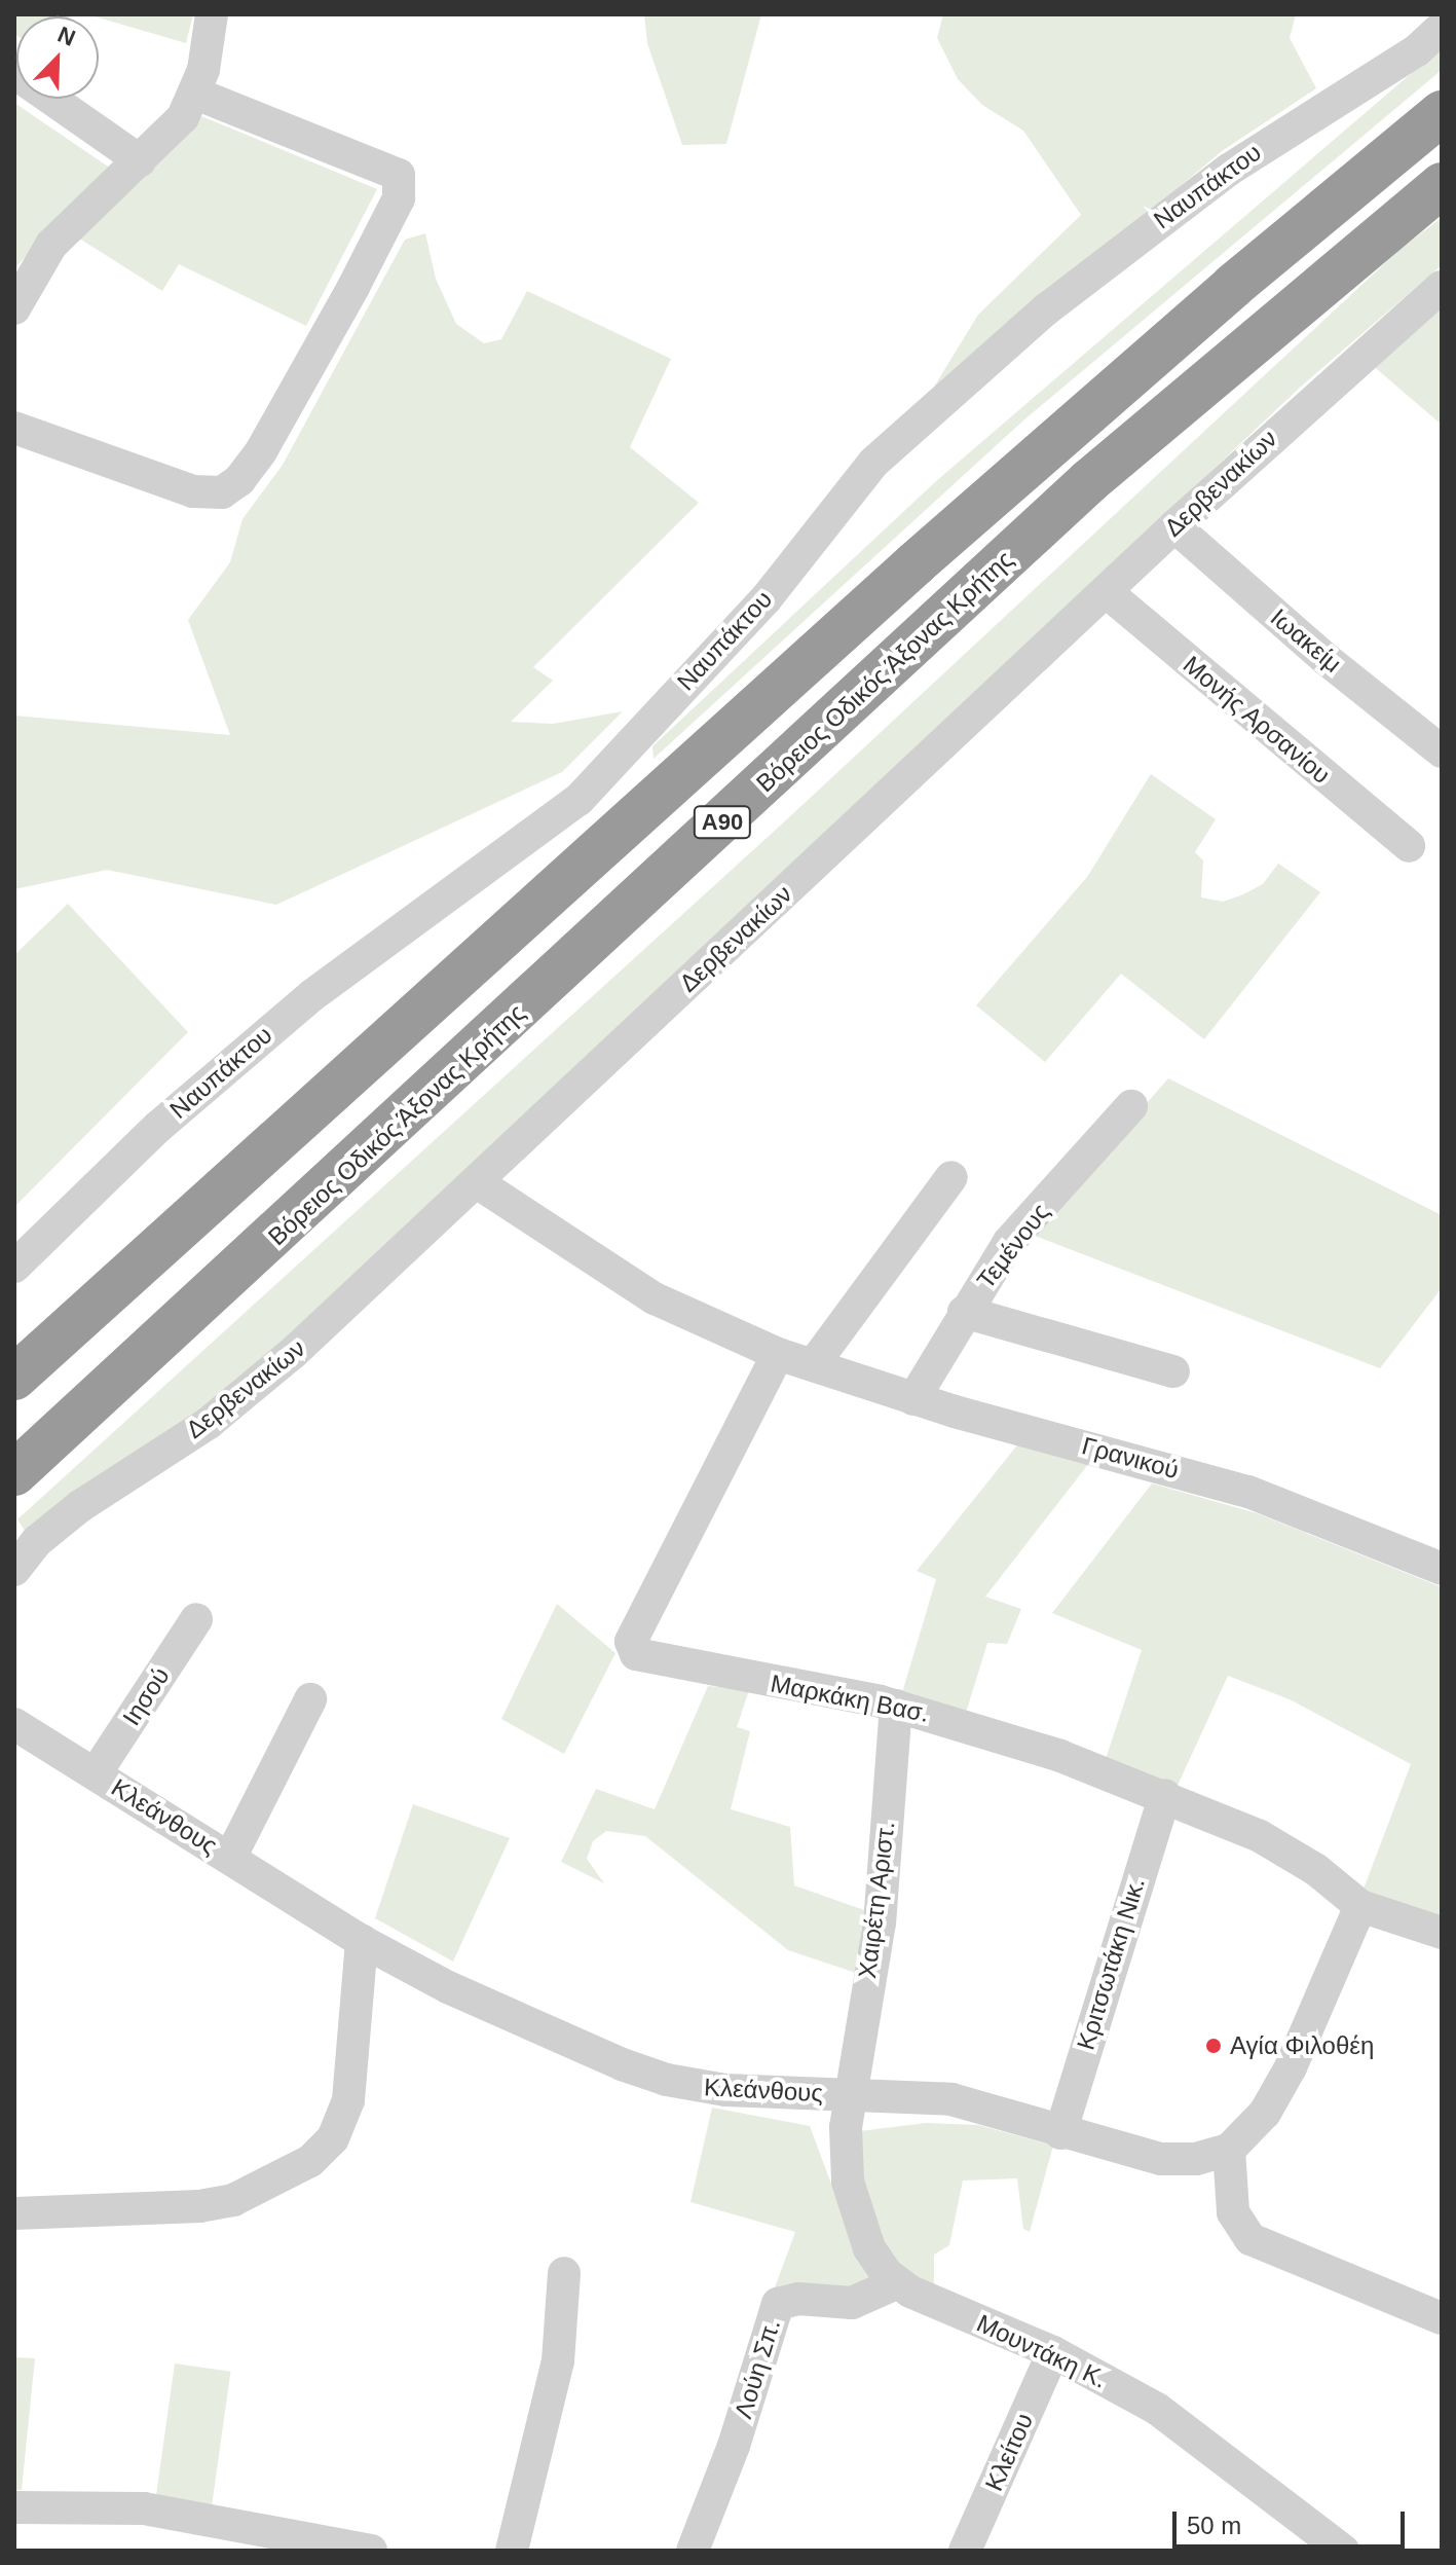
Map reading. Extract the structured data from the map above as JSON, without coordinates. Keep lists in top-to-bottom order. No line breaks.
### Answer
{"streets":{"highway":["Βόρειος Οδικός Άξονας Κρήτης","Α90"],"street":["Ναυπάκτου","Δερβενακίων","Ιωακείμ","Μονής Αρσανίου","Τεμένους","Γρανικού","Ιησού","Μαρκάκη Βασ.","Κλεάνθους","Χαιρέτη Αριστ.","Κριτσωτάκη Νικ.","Μουντάκη Κ.","Λούη Σπ.","Κλείτου"]},"crossings":[["Δερβενακίων","Ιωακείμ"],["Δερβενακίων","Μονής Αρσανίου"],["Δερβενακίων","Γρανικού"],["Τεμένους","Γρανικού"],["Γρανικού","Μαρκάκη Βασ."],["Ιησού","Κλεάνθους"],["Μαρκάκη Βασ.","Χαιρέτη Αριστ."],["Μαρκάκη Βασ.","Κριτσωτάκη Νικ."],["Κλεάνθους","Χαιρέτη Αριστ."],["Κλεάνθους","Κριτσωτάκη Νικ."],["Μουντάκη Κ.","Λούη Σπ."],["Μουντάκη Κ.","Κλείτου"]],"places":["Αγία Φιλοθέη"],"scale_bar":"50 m","north":"top right"}
